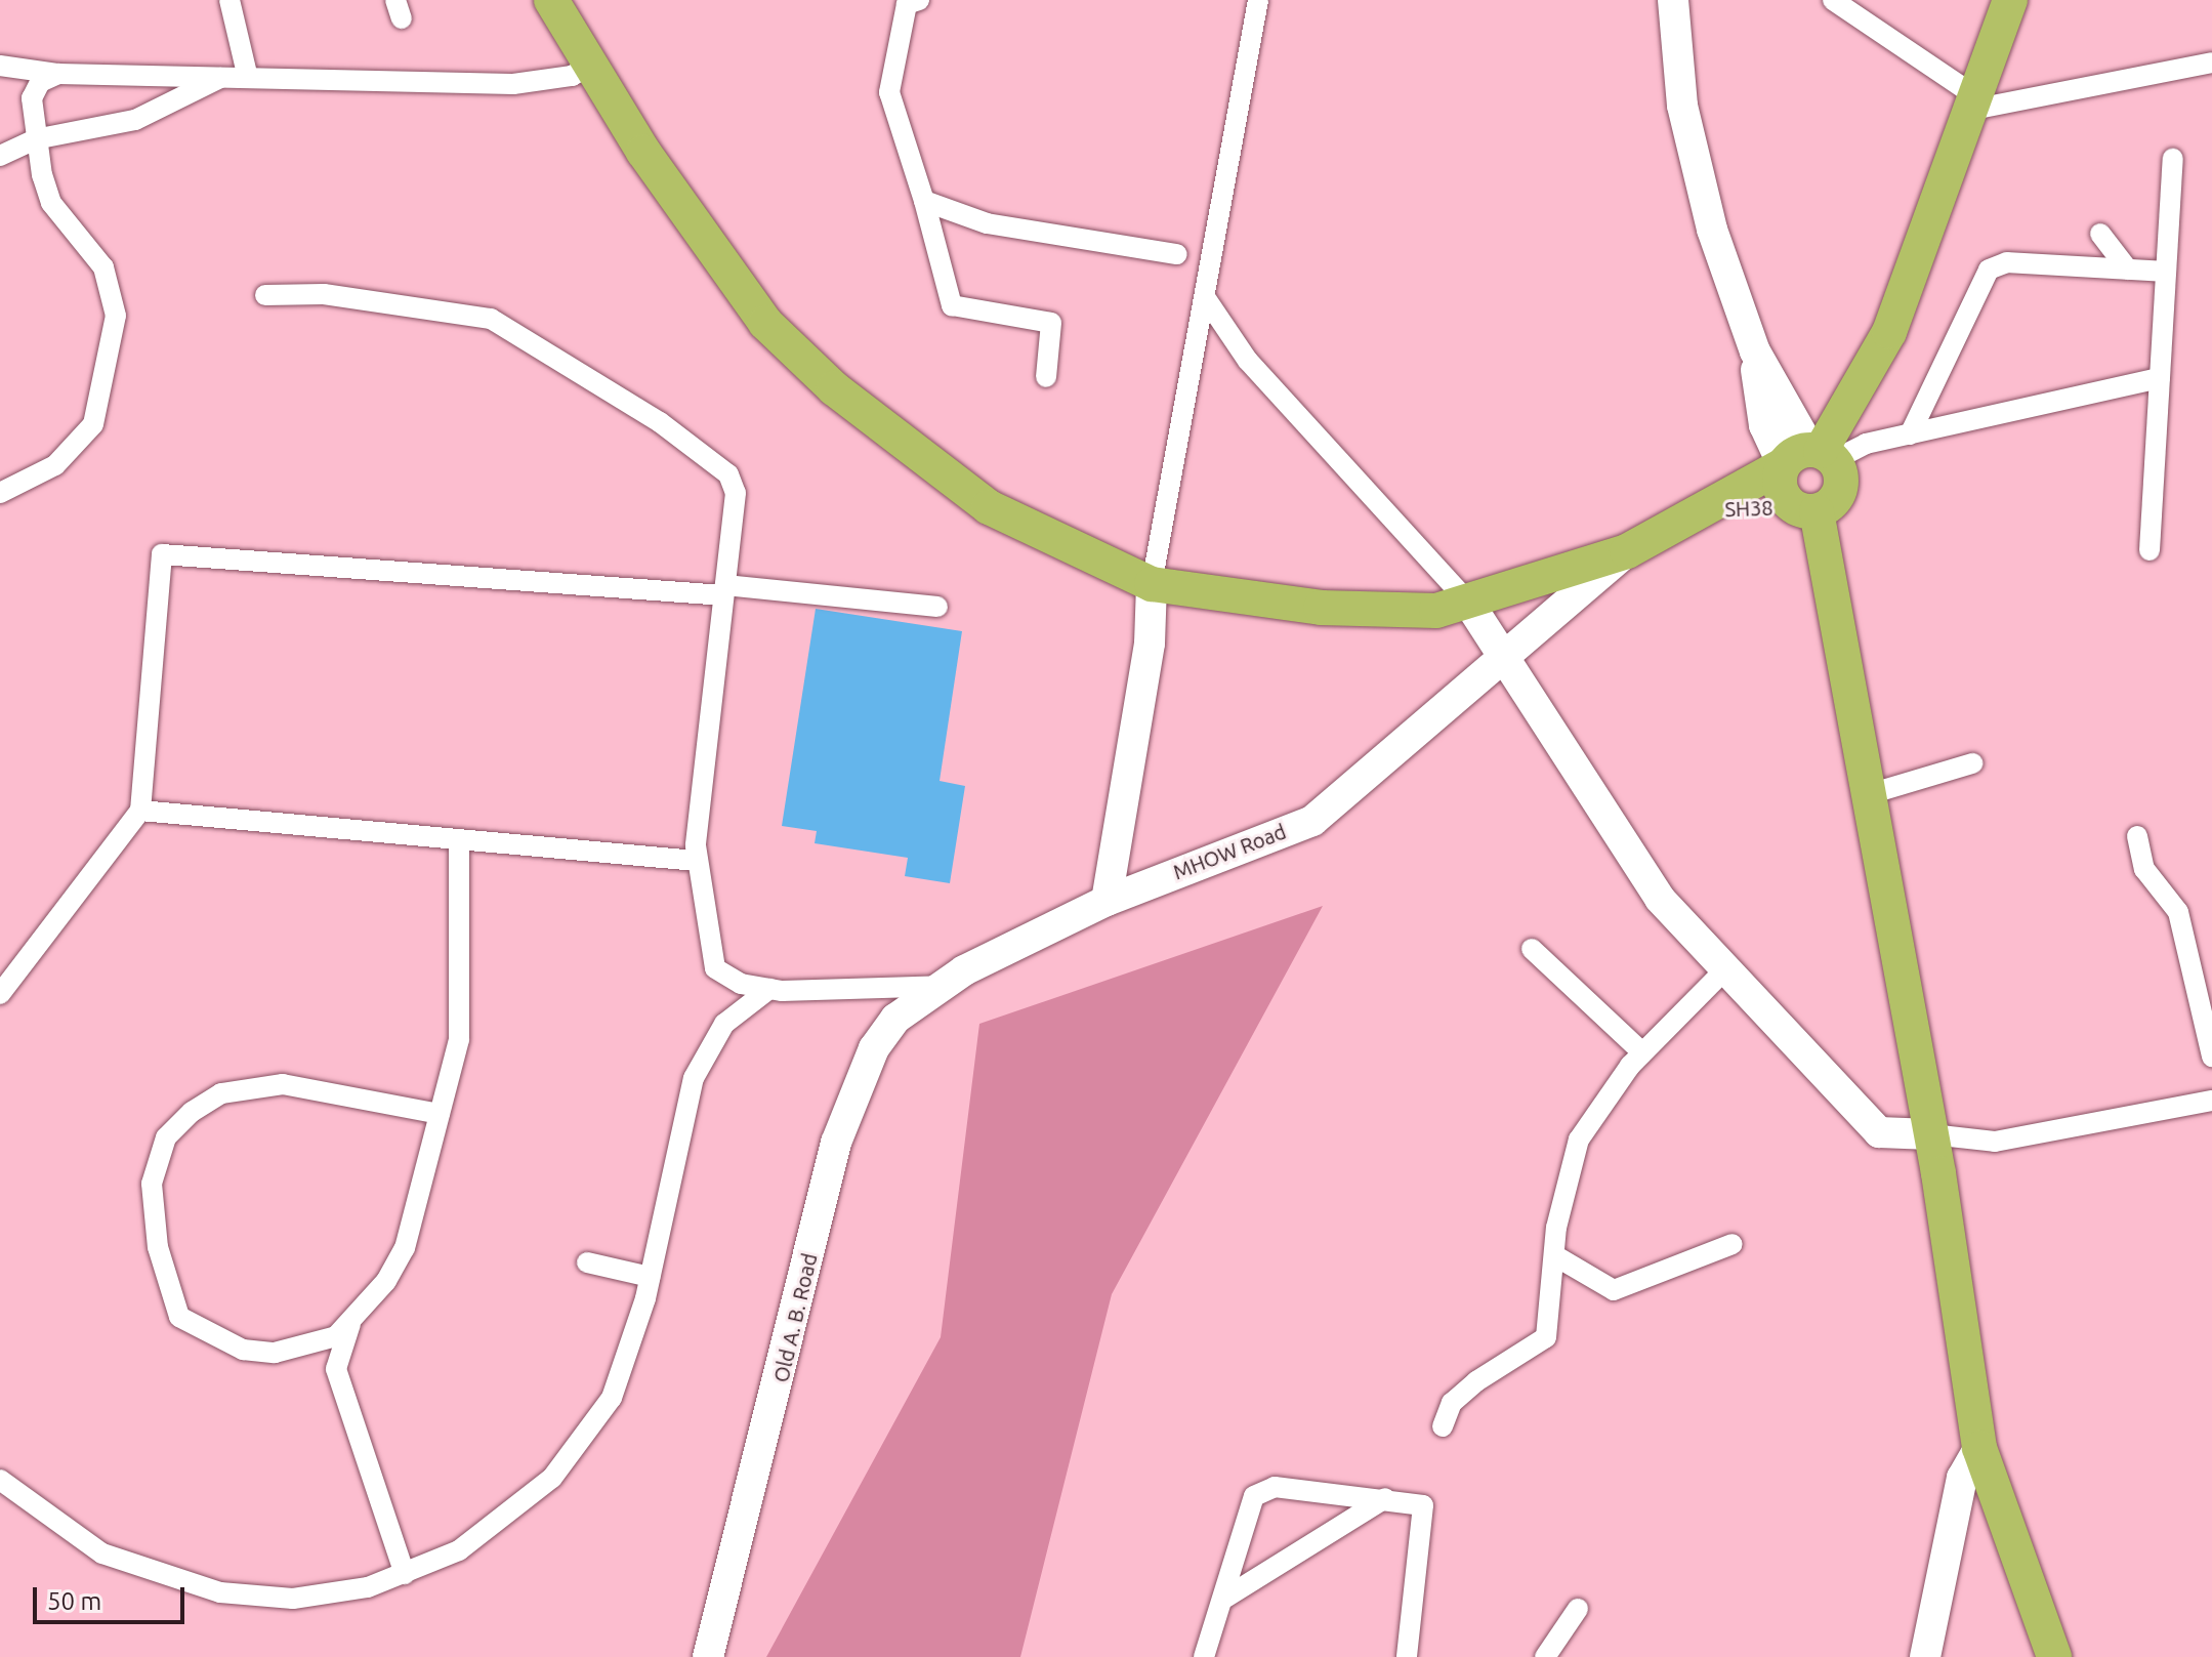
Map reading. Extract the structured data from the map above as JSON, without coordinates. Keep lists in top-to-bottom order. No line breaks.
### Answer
{"streets":{"main road":["SH38"],"street":["MHOW Road","Old A. B. Road"]},"crossings":[["SH38","MHOW Road"],["MHOW Road","Old A. B. Road"]],"scale_bar":"50 m"}
